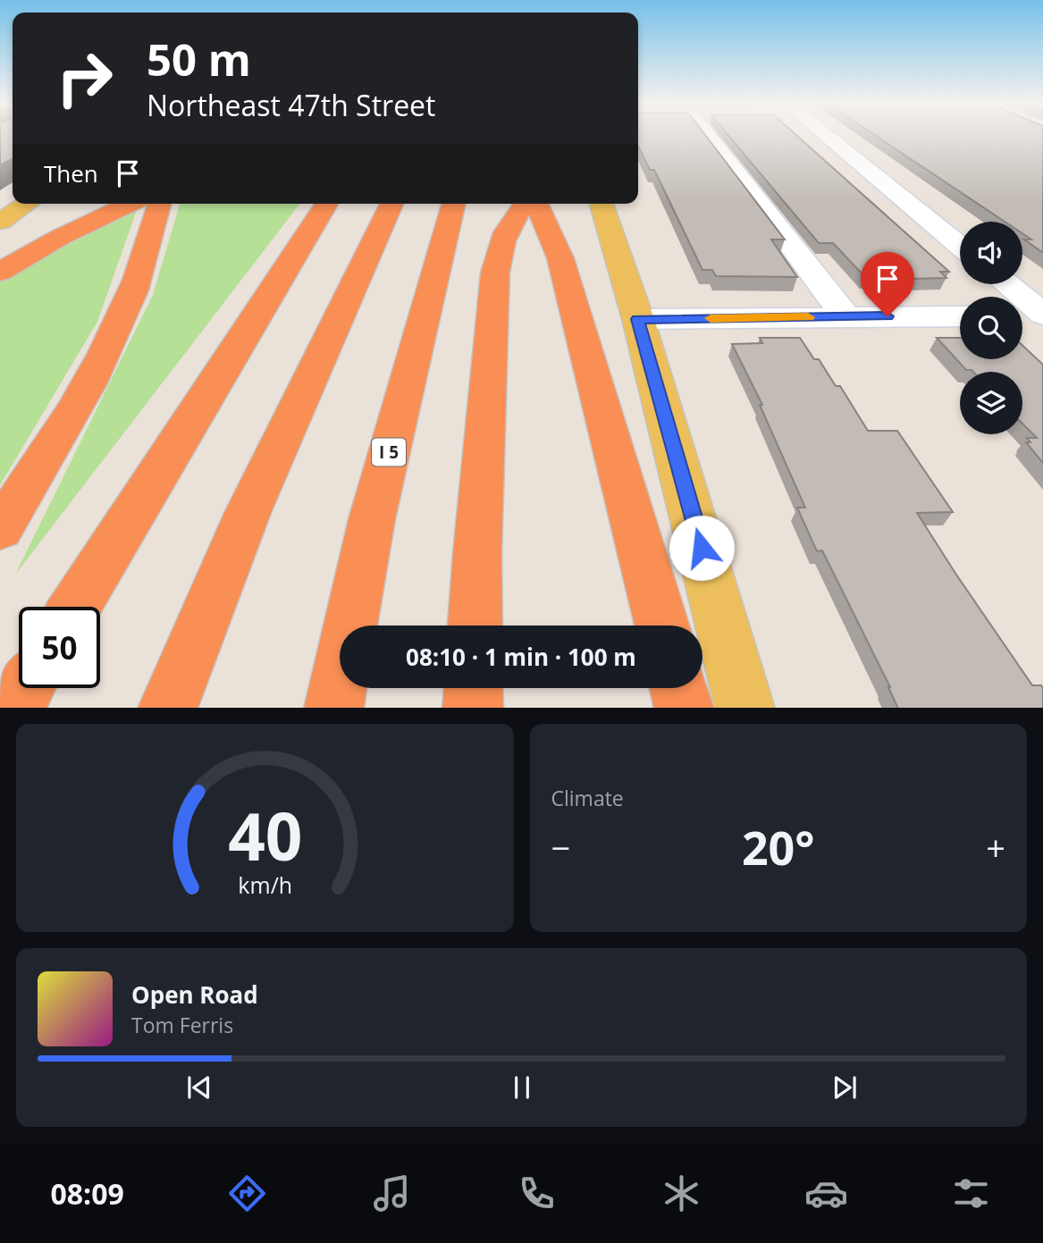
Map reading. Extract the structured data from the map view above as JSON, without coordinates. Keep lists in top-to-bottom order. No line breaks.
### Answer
{"streets":{"highway":["I 5"]},"page":{"turn":["50 m","Northeast 47th Street"],"then":"Then","limit":"50","trip":"08:10 · 1 min · 100 m","tile":"Climate","heat":["−","20°","+"],"song":["Open Road","Tom Ferris"],"tabs":"08:09","gauge":["40","km/h"]}}
